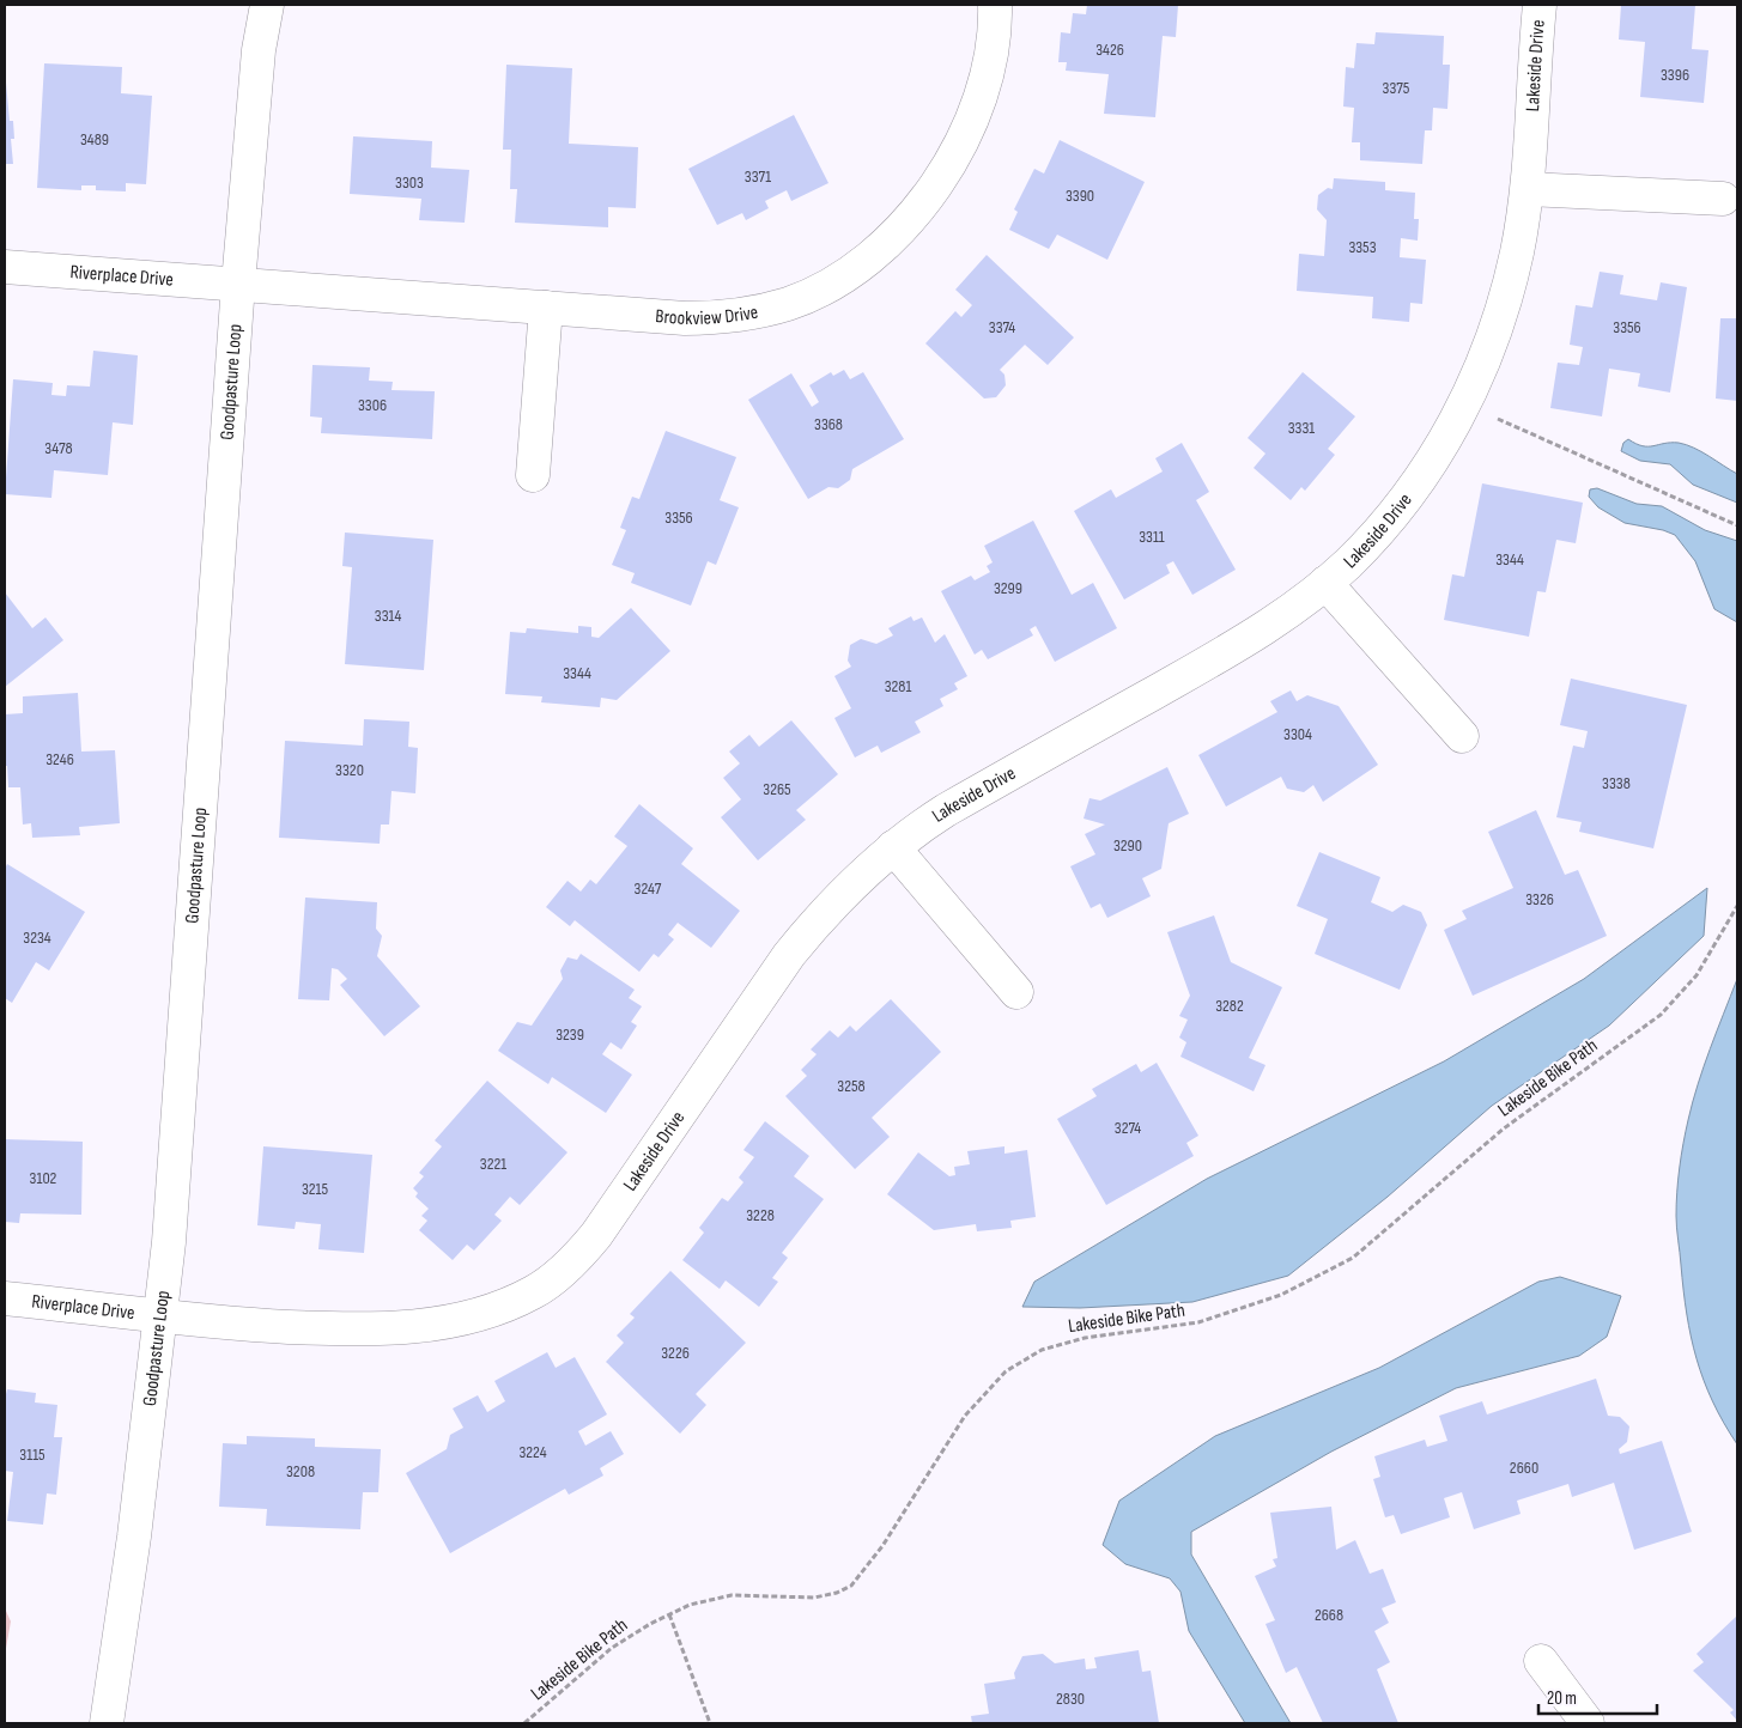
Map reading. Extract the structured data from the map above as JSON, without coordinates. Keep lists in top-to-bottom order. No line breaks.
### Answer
{"streets":{"street":["Lakeside Drive","Riverplace Drive","Brookview Drive","Goodpasture Loop"],"path":["Lakeside Bike Path"]},"crossings":[["Lakeside Drive","Riverplace Drive"],["Lakeside Drive","Goodpasture Loop"],["Riverplace Drive","Brookview Drive"],["Riverplace Drive","Goodpasture Loop"],["Brookview Drive","Goodpasture Loop"]],"house_numbers":["3426","3396","3375","3489","3371","3303","3390","3353","3374","3356","3306","3368","3331","3478","3356","3311","3344","3299","3314","3344","3281","3304","3246","3320","3338","3265","3290","3247","3326","3234","3282","3239","3258","3274","3221","3102","3215","3228","3226","3224","3115","2660","3208","2668","2830"],"scale_bar":"20 m"}
